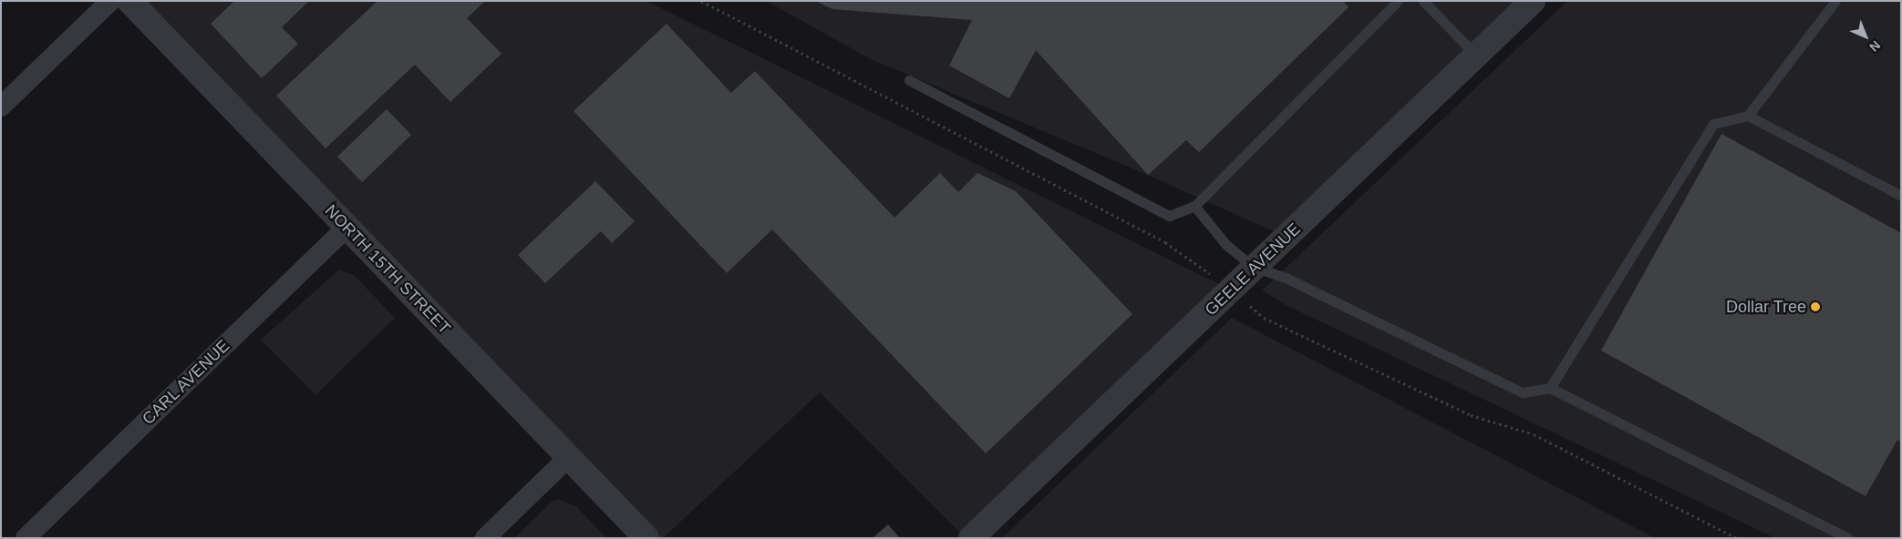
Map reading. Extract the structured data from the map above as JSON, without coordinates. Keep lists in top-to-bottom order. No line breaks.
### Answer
{"streets":{"street":["NORTH 15TH STREET","GEELE AVENUE","CARL AVENUE"]},"crossings":[["NORTH 15TH STREET","CARL AVENUE"]],"places":["Dollar Tree"],"north":"bottom right"}
